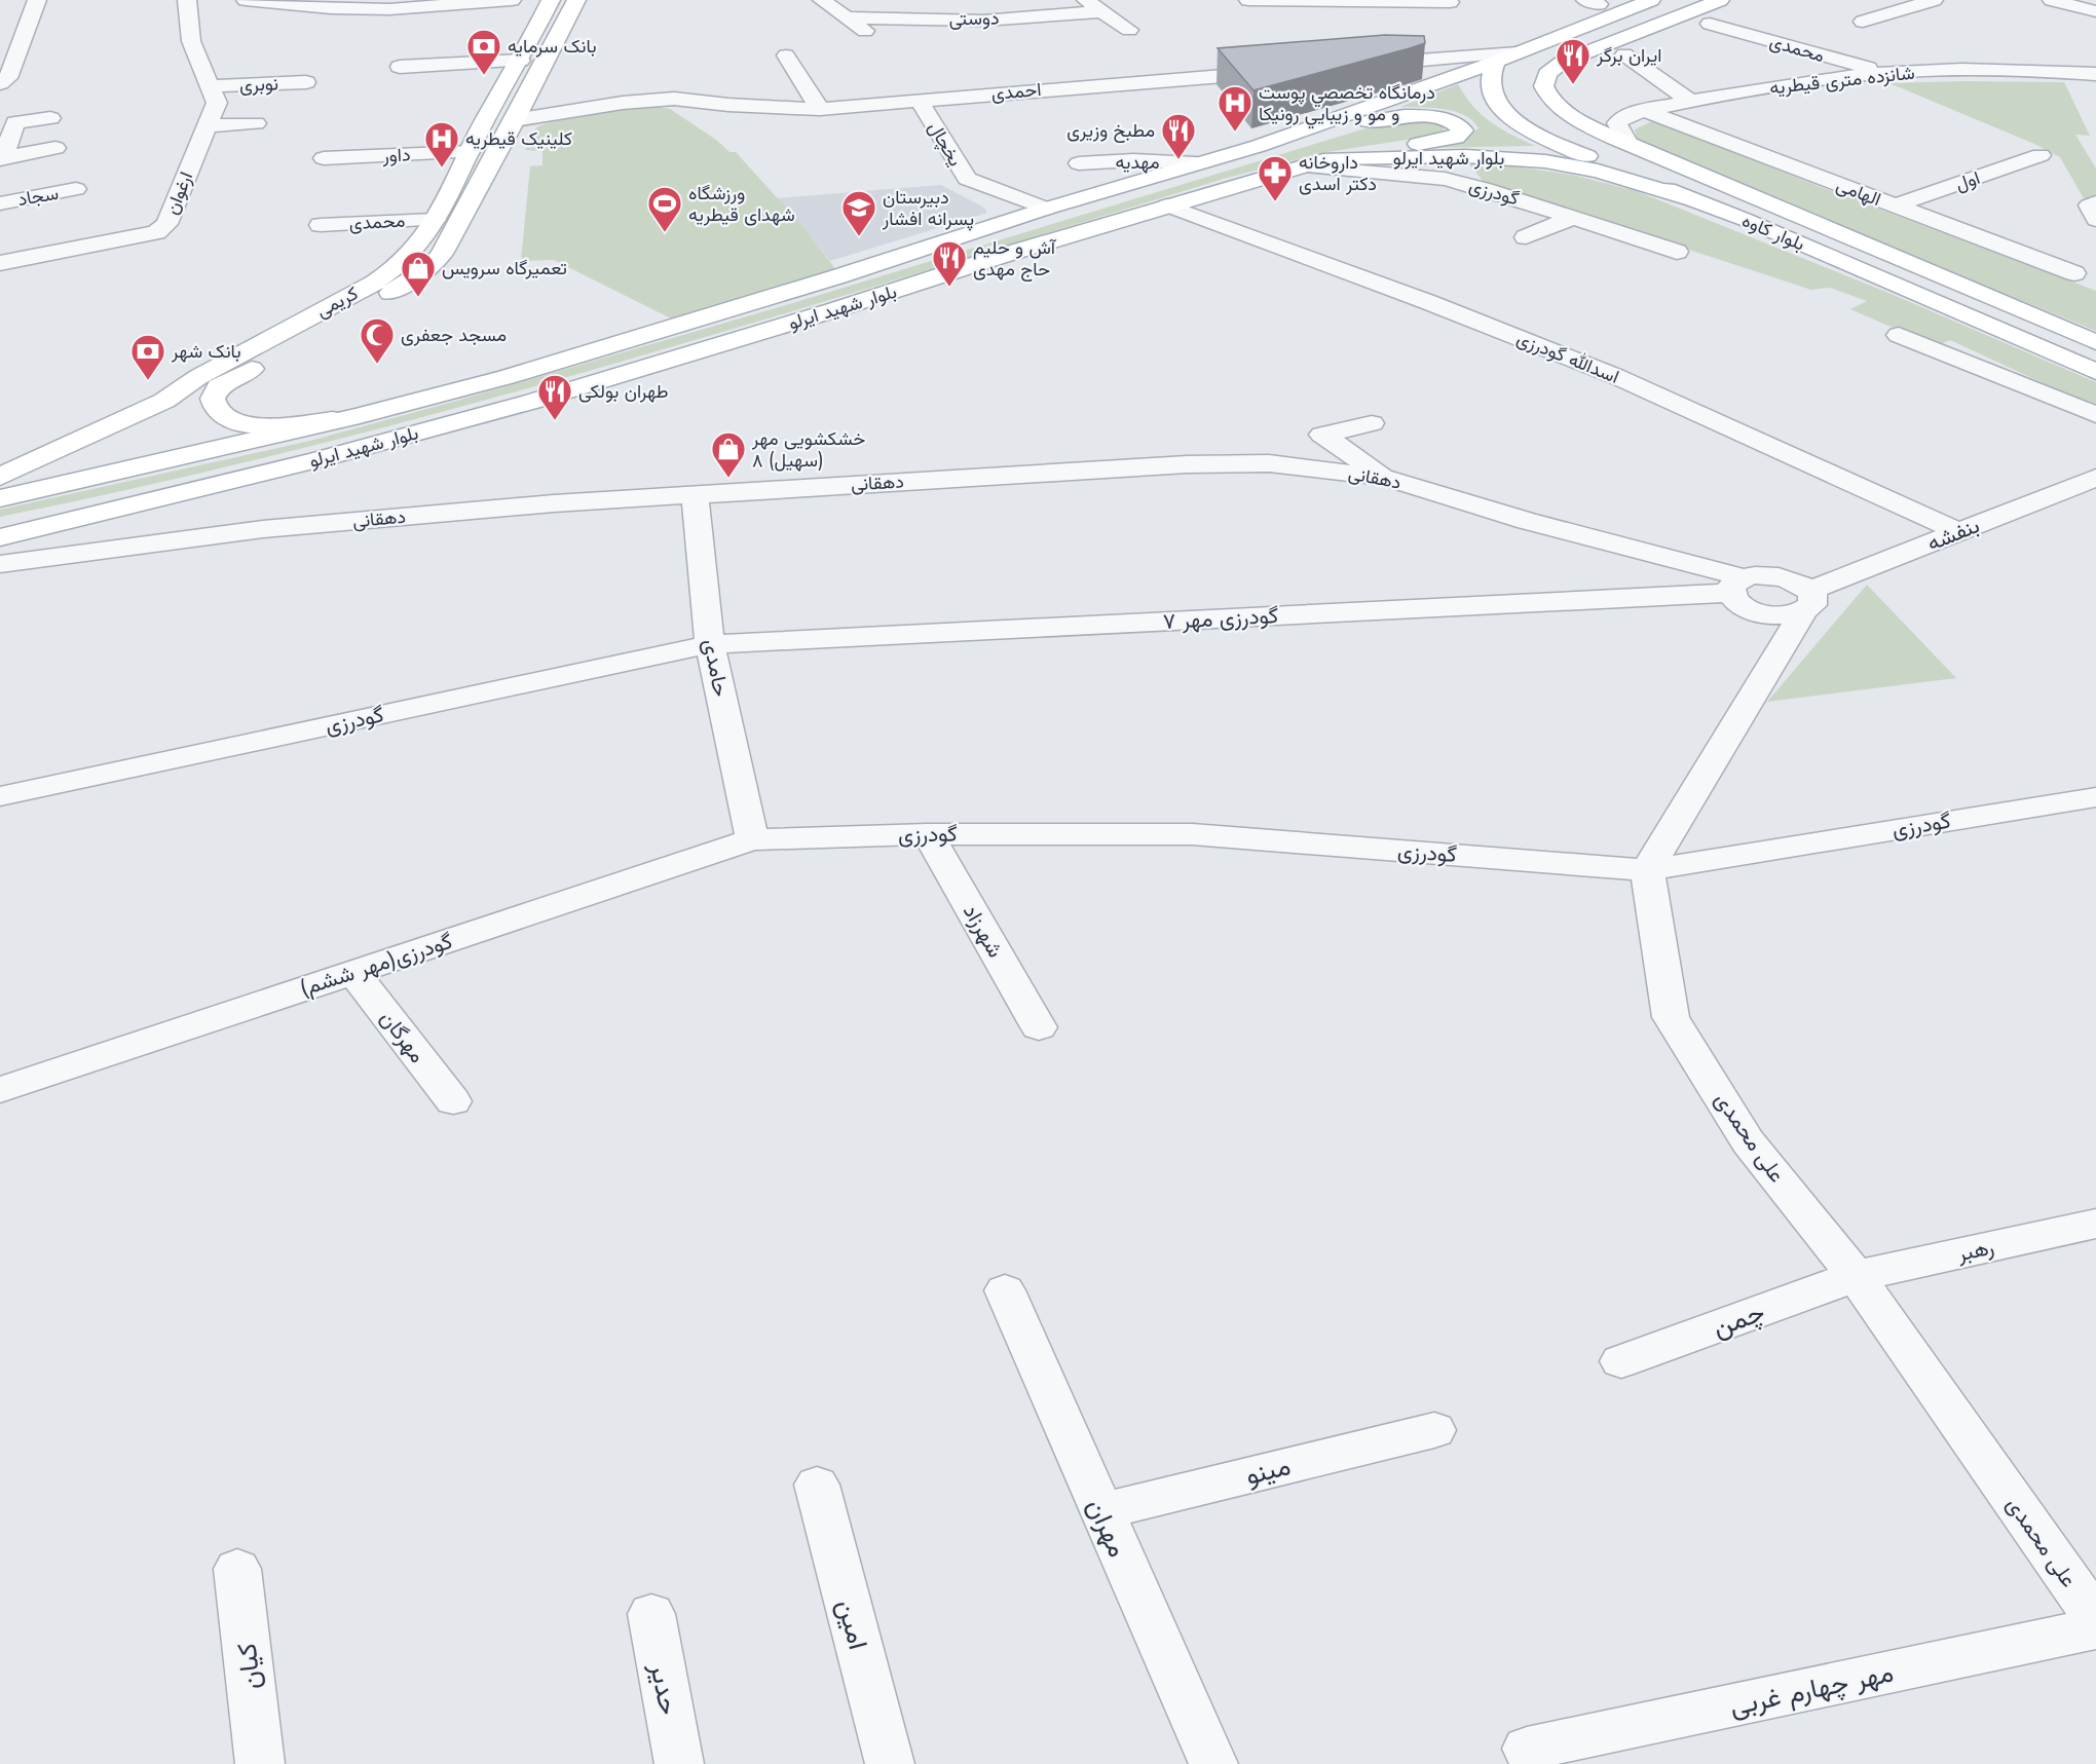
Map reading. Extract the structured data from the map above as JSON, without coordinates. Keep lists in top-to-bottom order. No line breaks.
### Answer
{"streets":{"main road":["بلوار شهید ایرلو","بلوار کاوه","کریمی"],"street":["دوستی","محمدی","شانزده متری قیطریه","نوبری","احمدی","یخچال","داور","مهدیه","اول","گودرزی","الهامی","ارغوان","سجاد","اسدالله گودرزی","دهقانی","بنفشه","گودرزی مهر ۷","حامدی","شهرزاد","گودرزی(مهر ششم)","مهرگان","علی محمدی","رهبر","چمن","مینو","مهران","امین","کیان","حدیر","مهر چهارم غربی"]},"crossings":[["محمدی","شانزده متری قیطریه"],["محمدی","کریمی"],["شانزده متری قیطریه","الهامی"],["شانزده متری قیطریه","بلوار کاوه"],["نوبری","ارغوان"],["احمدی","یخچال"],["احمدی","کریمی"],["یخچال","بلوار شهید ایرلو"],["داور","کریمی"],["بلوار شهید ایرلو","مهدیه"],["بلوار شهید ایرلو","گودرزی"],["بلوار شهید ایرلو","بلوار کاوه"],["بلوار شهید ایرلو","کریمی"],["بلوار شهید ایرلو","اسدالله گودرزی"],["اول","الهامی"],["گودرزی","گودرزی مهر ۷"],["گودرزی","حامدی"],["گودرزی","شهرزاد"],["گودرزی","گودرزی(مهر ششم)"],["گودرزی","علی محمدی"],["اسدالله گودرزی","بنفشه"],["دهقانی","بنفشه"],["دهقانی","گودرزی مهر ۷"],["دهقانی","حامدی"],["بنفشه","گودرزی مهر ۷"],["گودرزی مهر ۷","حامدی"],["حامدی","گودرزی(مهر ششم)"],["گودرزی(مهر ششم)","مهرگان"],["علی محمدی","رهبر"],["علی محمدی","چمن"],["رهبر","چمن"],["مینو","مهران"]],"places":{"bank":["بانک سرمایه","بانک شهر"],"restaurant":["ایران برگر","مطبخ وزیری","آش و حلیم حاج مهدی","طهران بولکی"],"hospital":["درمانگاه تخصصي پوست و مو و زيبايي رونيكا","کلینیک قیطریه"],"pharmacy":["داروخانه دکتر اسدی"],"sports":["ورزشگاه شهدای قیطریه"],"school or university":["دبیرستان پسرانه افشار"],"shop":["تعمیرگاه سرویس","خشکشویی مهر ۸ (سهیل)"],"mosque":["مسجد جعفری"]}}
